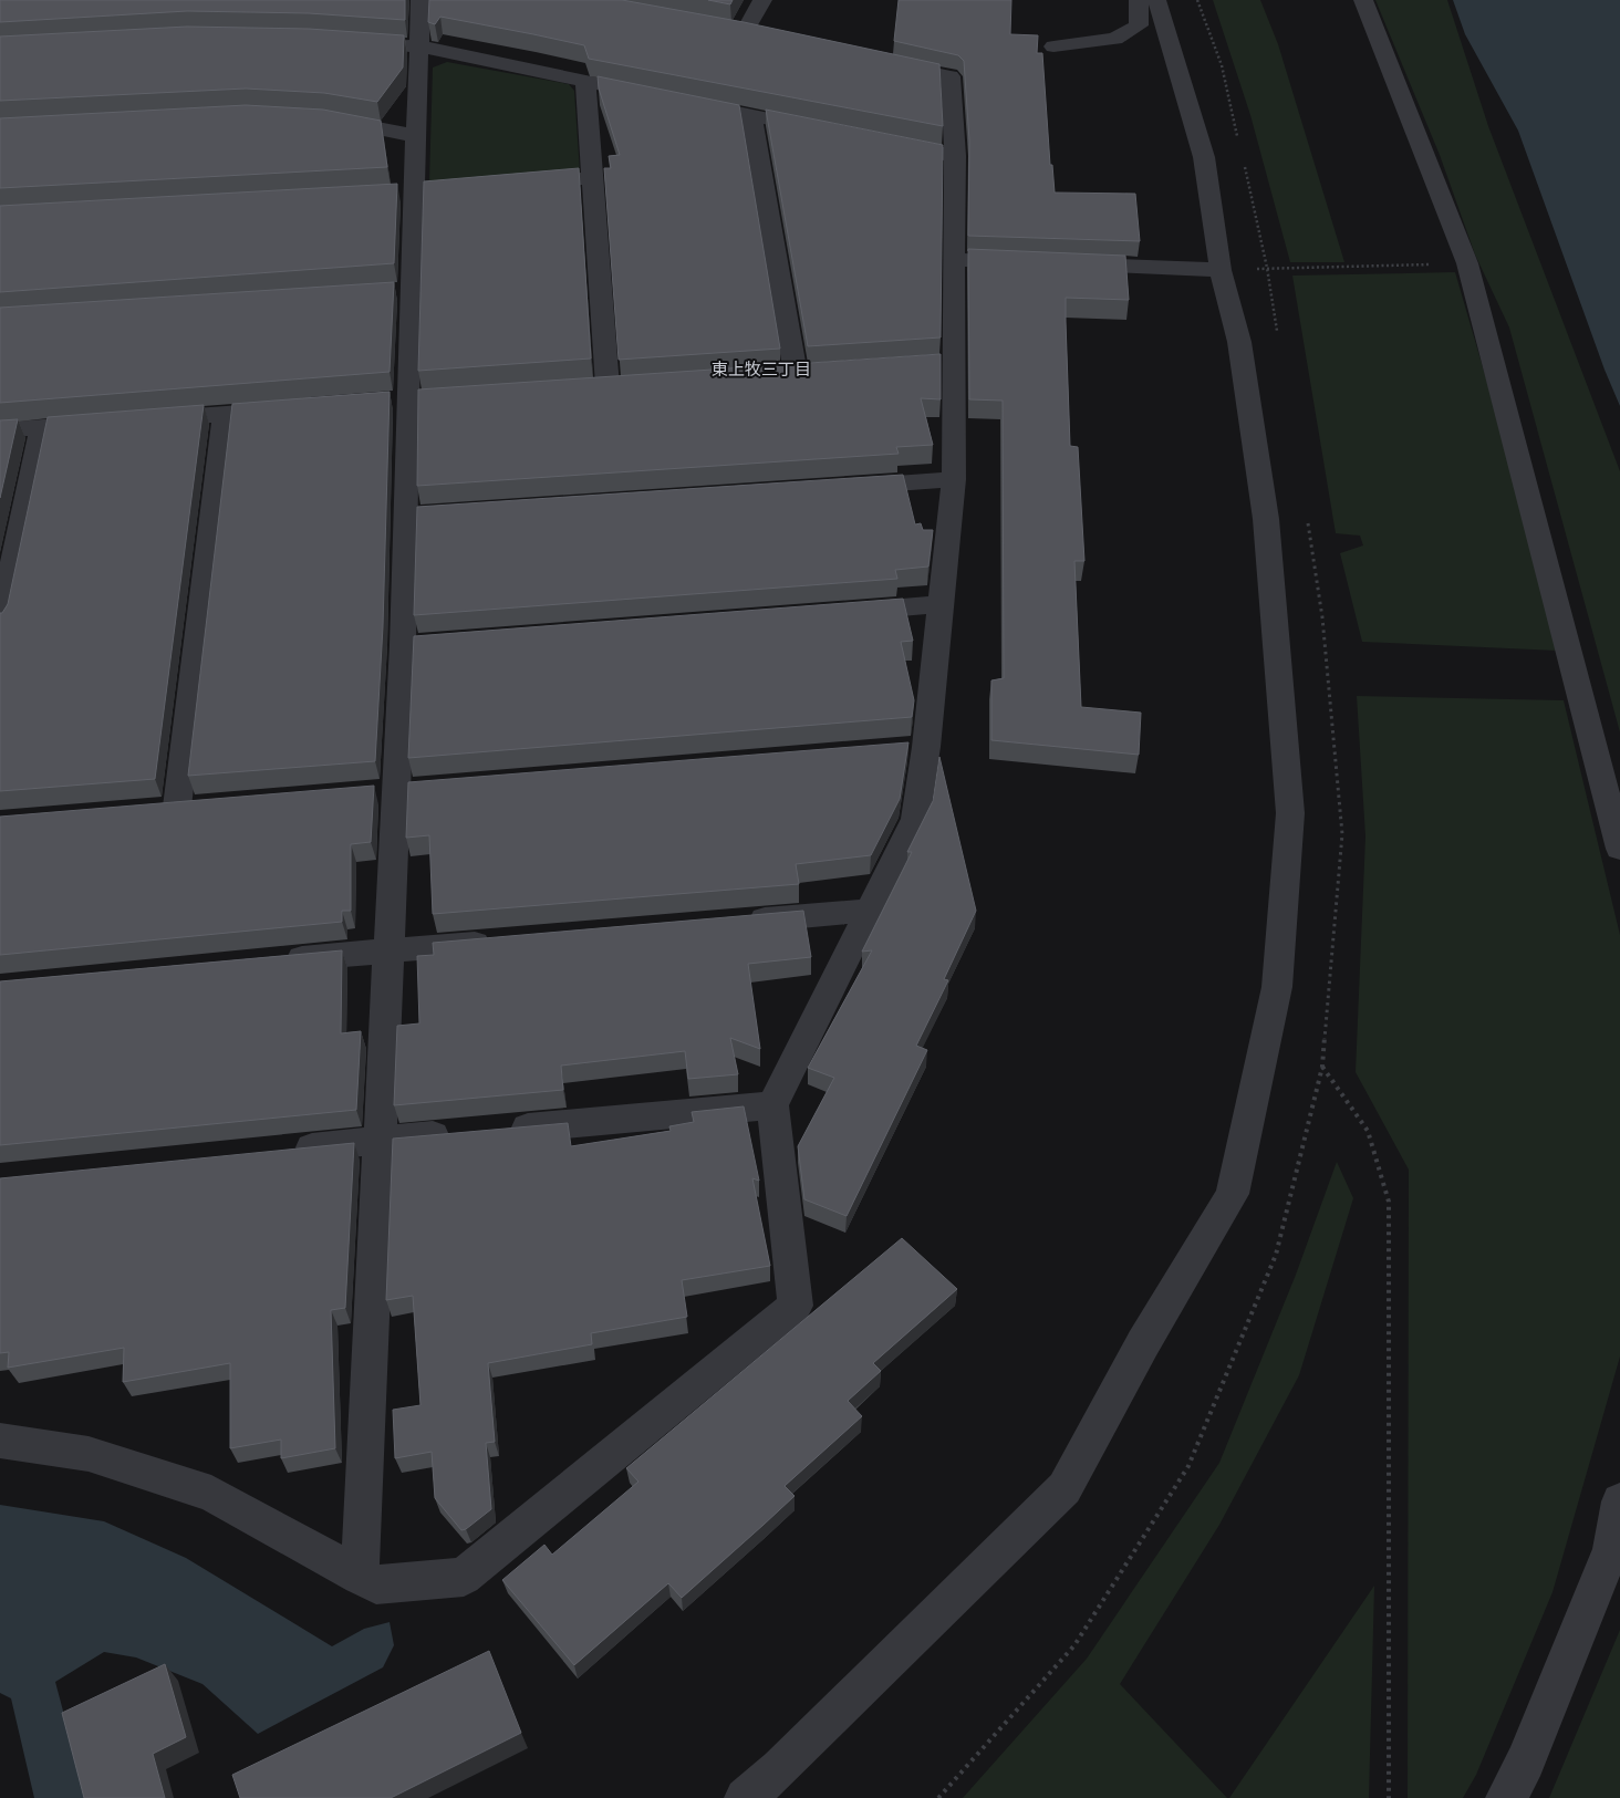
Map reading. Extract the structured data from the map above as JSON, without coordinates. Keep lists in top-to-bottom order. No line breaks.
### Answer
{"districts":["東上牧三丁目"]}
